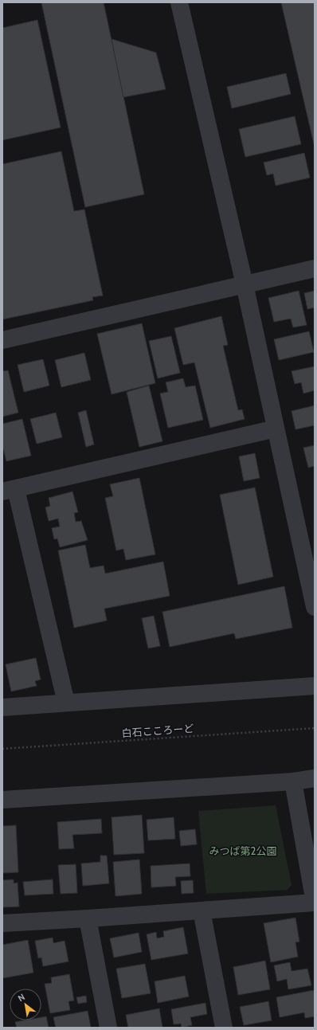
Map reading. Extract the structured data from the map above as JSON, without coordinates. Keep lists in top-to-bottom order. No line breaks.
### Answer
{"streets":{"path":["白石こころーど"]},"parks":["みつば第2公園"],"north":"top left"}
